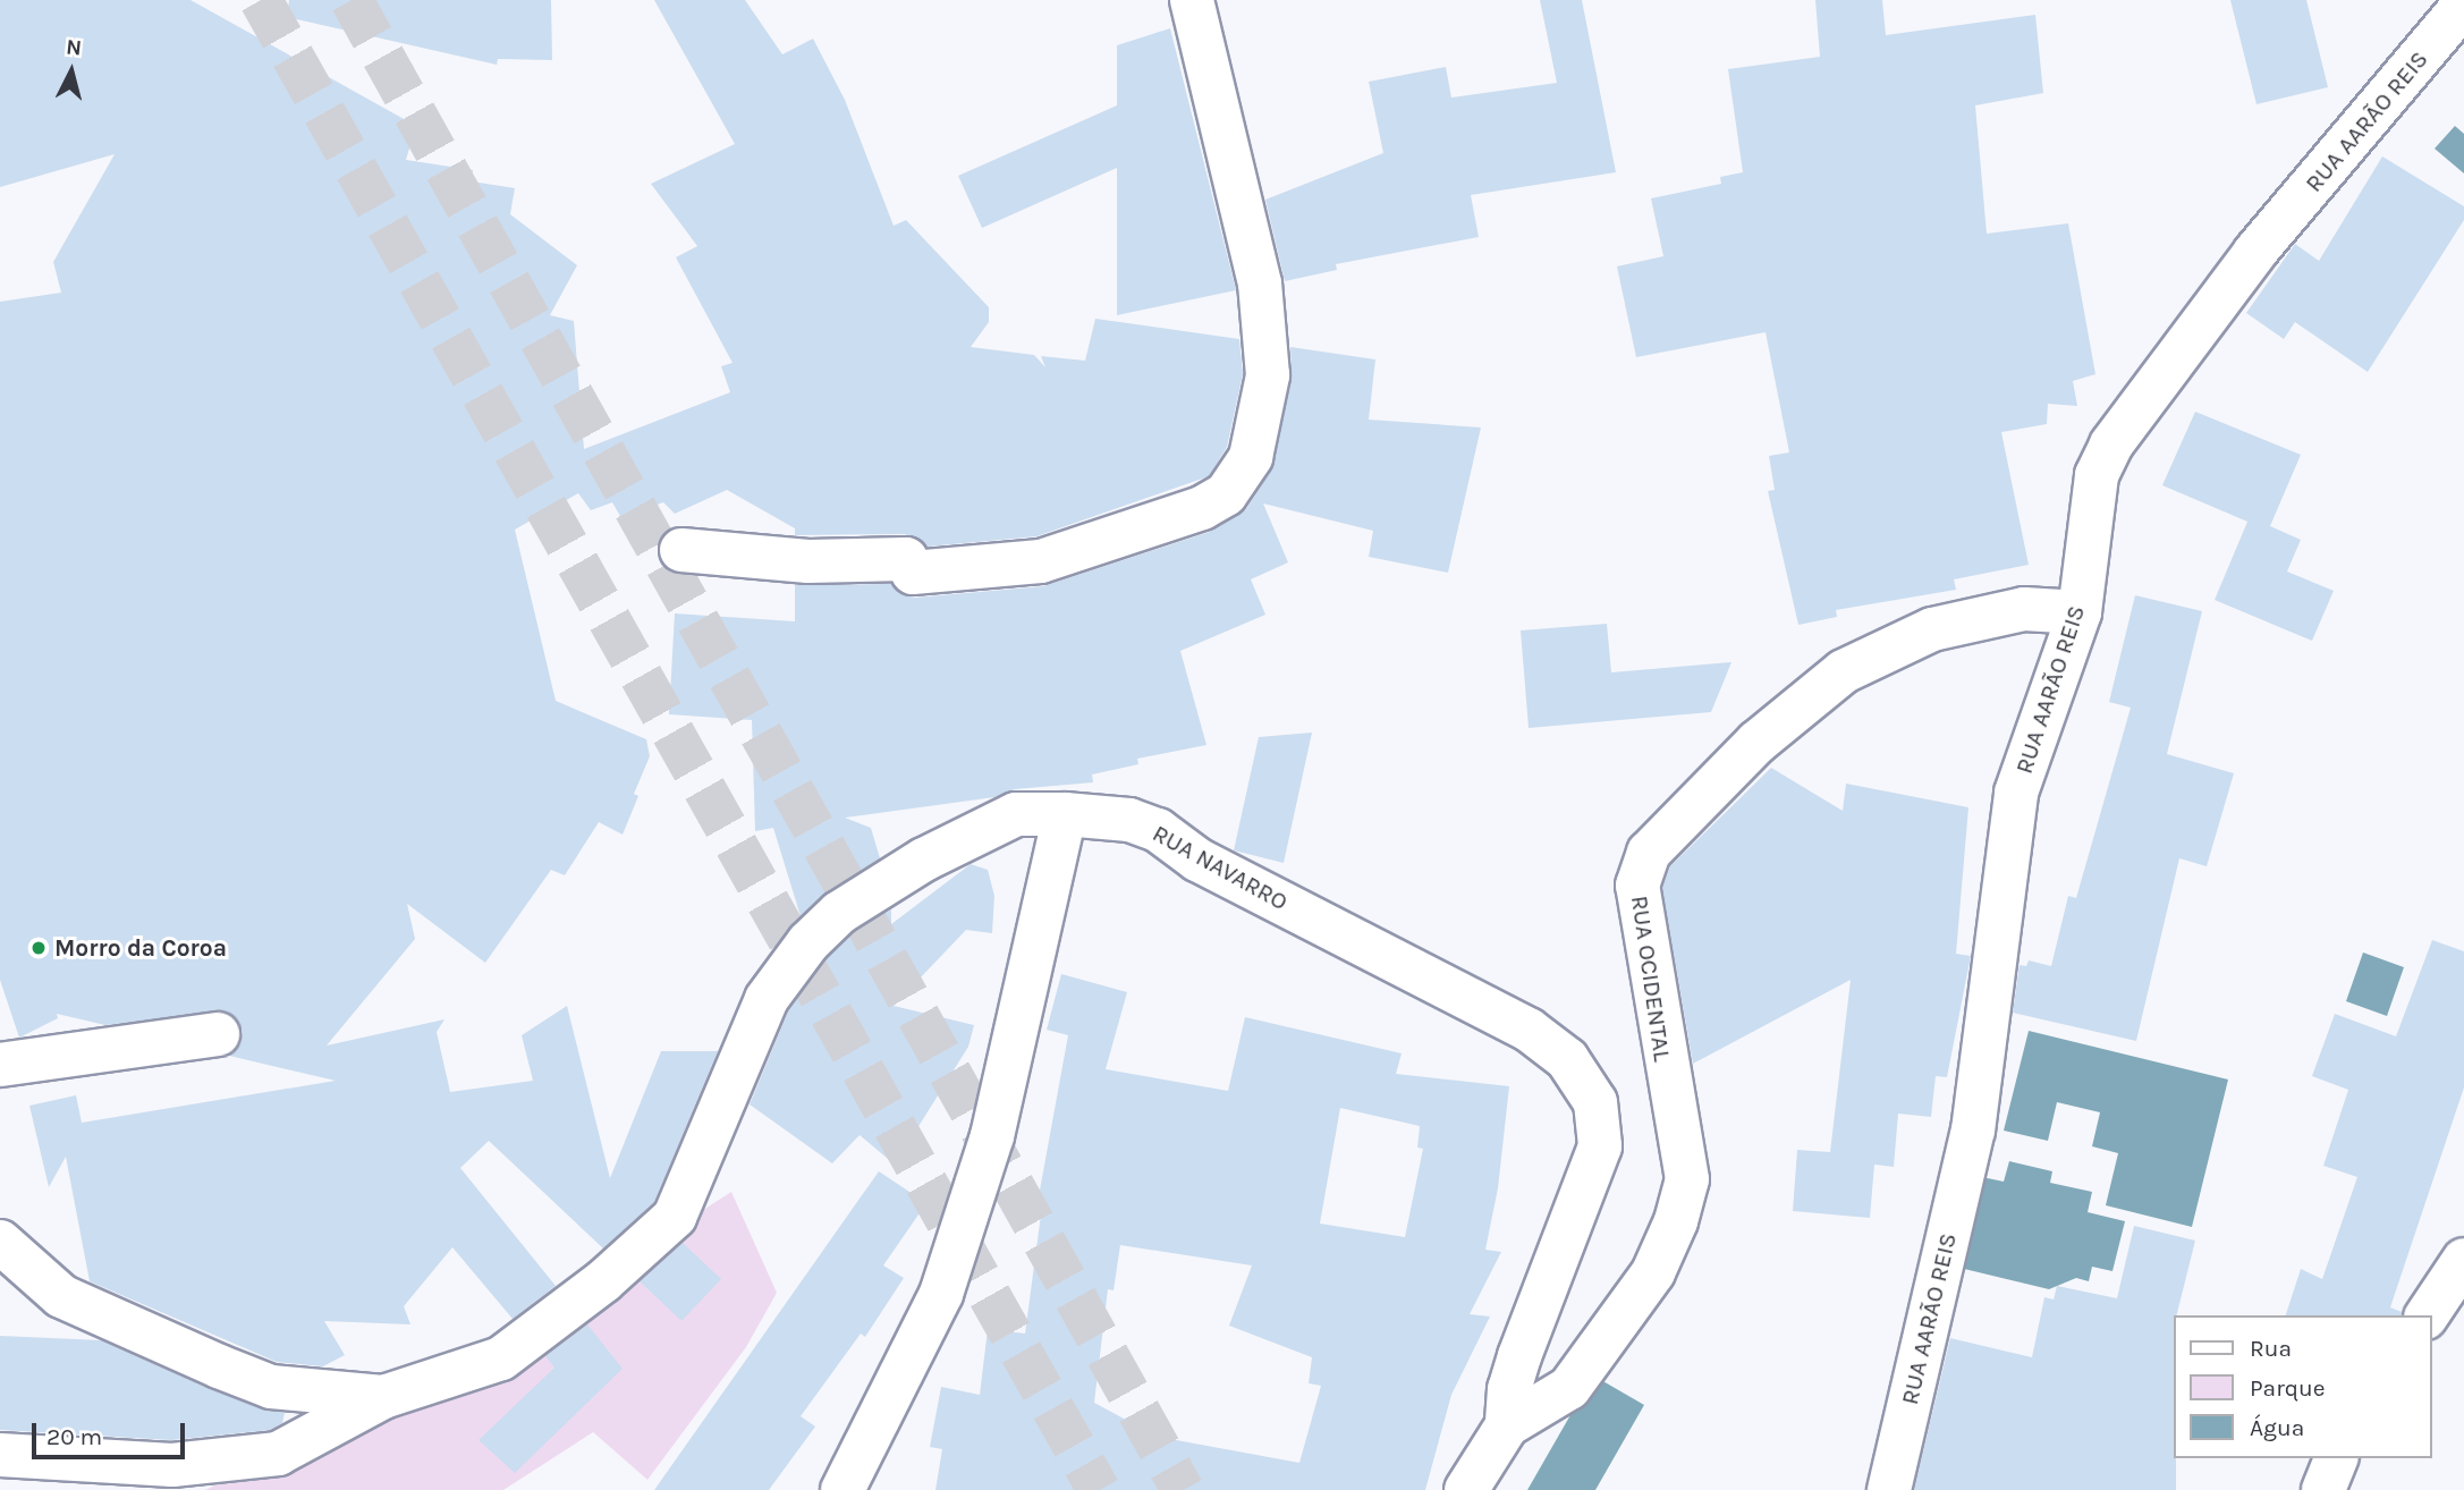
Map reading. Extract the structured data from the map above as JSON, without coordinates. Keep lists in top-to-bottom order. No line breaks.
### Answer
{"streets":{"street":["RUA AARÃO REIS","RUA NAVARRO","RUA OCIDENTAL"]},"crossings":[["RUA AARÃO REIS","RUA OCIDENTAL"],["RUA NAVARRO","RUA OCIDENTAL"]],"places":["Morro da Coroa"],"legend":["Rua","Parque","Água"],"scale_bar":"20 m","north":"top"}
